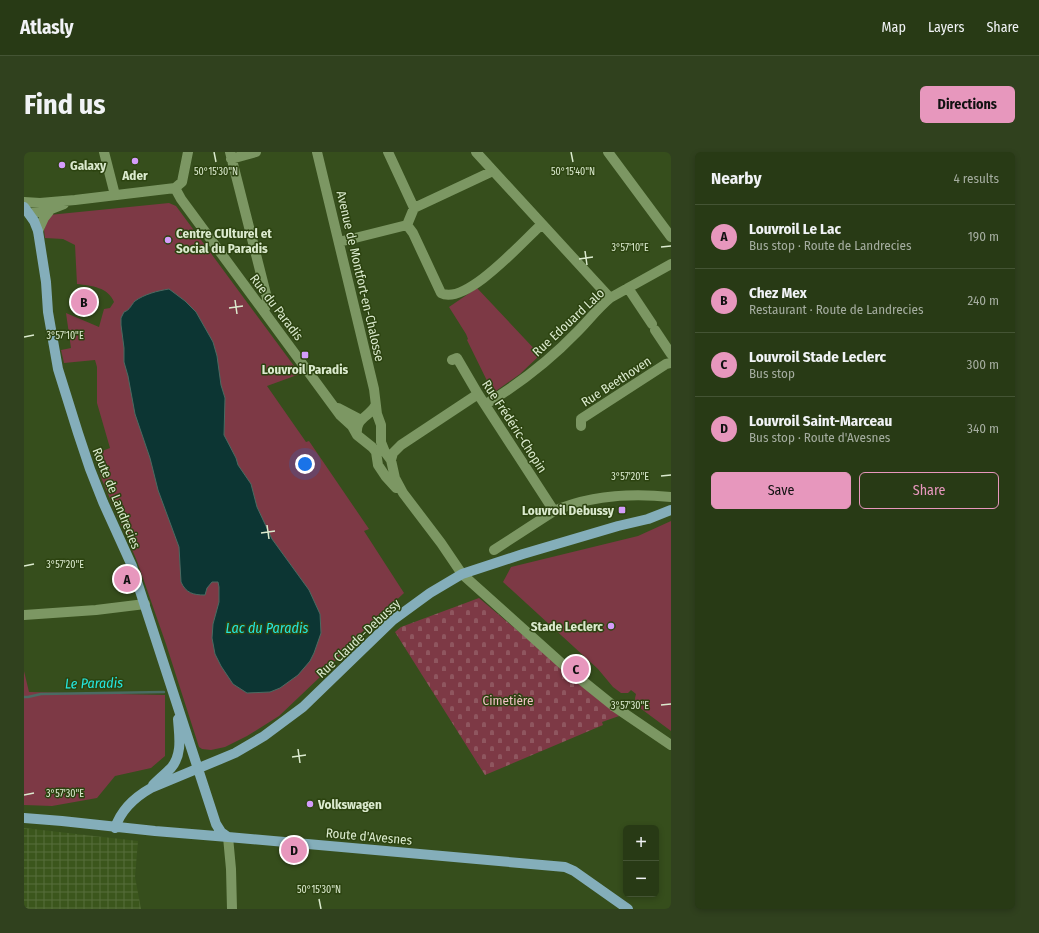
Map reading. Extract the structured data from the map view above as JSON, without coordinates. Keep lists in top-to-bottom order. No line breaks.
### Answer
{"streets":{"main road":["Route de Landrecies","Rue Claude-Debussy","Route d'Avesnes"],"street":["Avenue de Montfort-en-Chalosse","Rue du Paradis","Rue Edouard Lalo","Rue Beethoven","Rue Frédéric-Chopin"]},"crossings":[["Avenue de Montfort-en-Chalosse","Rue du Paradis"],["Rue Edouard Lalo","Rue Frédéric-Chopin"],["Route de Landrecies","Rue Claude-Debussy"],["Route de Landrecies","Route d'Avesnes"],["Rue Claude-Debussy","Route d'Avesnes"]],"water":["Lac du Paradis","Le Paradis"],"parks":["Cimetière"],"places":{"other":["Ader","Galaxy","Centre CUlturel et Social du Paradis","Stade Leclerc","Volkswagen"],"transit":["Louvroil Paradis","Louvroil Debussy"]},"page":{"header":"Atlasly","nav":["Map","Layers","Share"],"buttons":["Directions",["Save","Share"]],"title":"Find us","heading":["Nearby","4 results"],"list":[{"mark":"A","name":"Louvroil Le Lac","note":"Bus stop · Route de Landrecies","value":"190 m"},{"mark":"B","name":"Chez Mex","note":"Restaurant · Route de Landrecies","value":"240 m"},{"mark":"C","name":"Louvroil Stade Leclerc","note":"Bus stop","value":"300 m"},{"mark":"D","name":"Louvroil Saint-Marceau","note":"Bus stop · Route d'Avesnes","value":"340 m"}],"pins":["B","A","C","D"],"map_buttons":["+","−"]},"coordinates":["50°15'30\"N","50°15'40\"N","3°57'10\"E","3°57'20\"E","3°57'30\"E"]}
